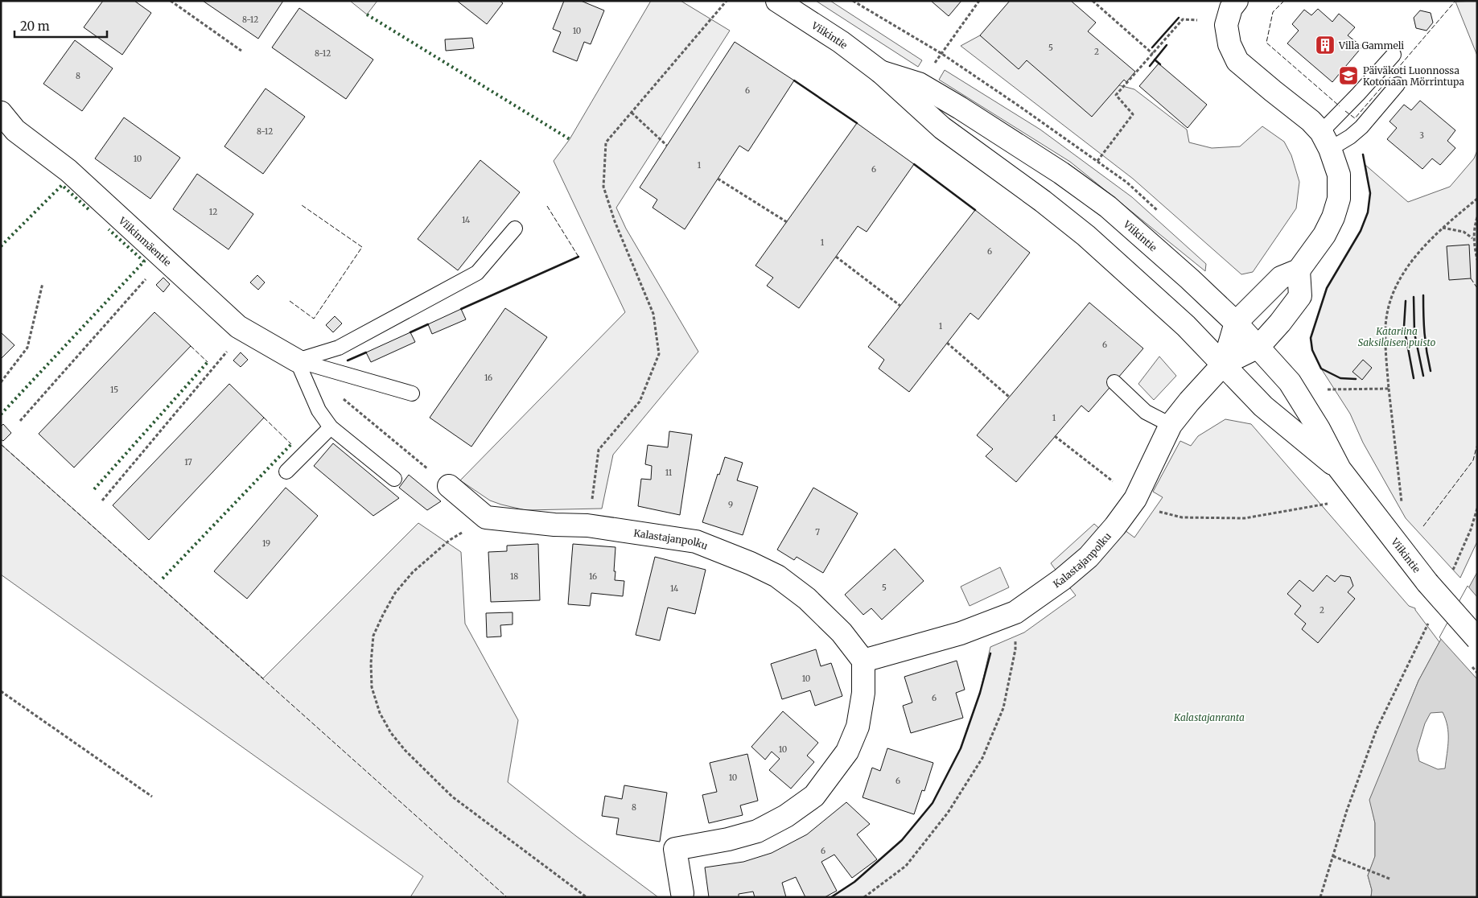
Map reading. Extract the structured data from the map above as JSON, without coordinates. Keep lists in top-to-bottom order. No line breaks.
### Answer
{"streets":{"street":["Viikintie","Viikinmäentie","Kalastajanpolku"]},"crossings":[["Viikintie","Kalastajanpolku"]],"parks":["Katariina Saksilaisen puisto","Kalastajanranta"],"places":{"building":["Villa Gammeli"],"school or university":["Päiväkoti Luonnossa Kotonaan Mörrintupa"]},"house_numbers":["8-12","10","5","2","8-12","8","6","8-12","3","10","1","6","12","14","1","6","1","6","16","15","1","17","11","9","7","19","18","16","5","14","2","10","6","10","10","6","8","6"],"scale_bar":"20 m"}
